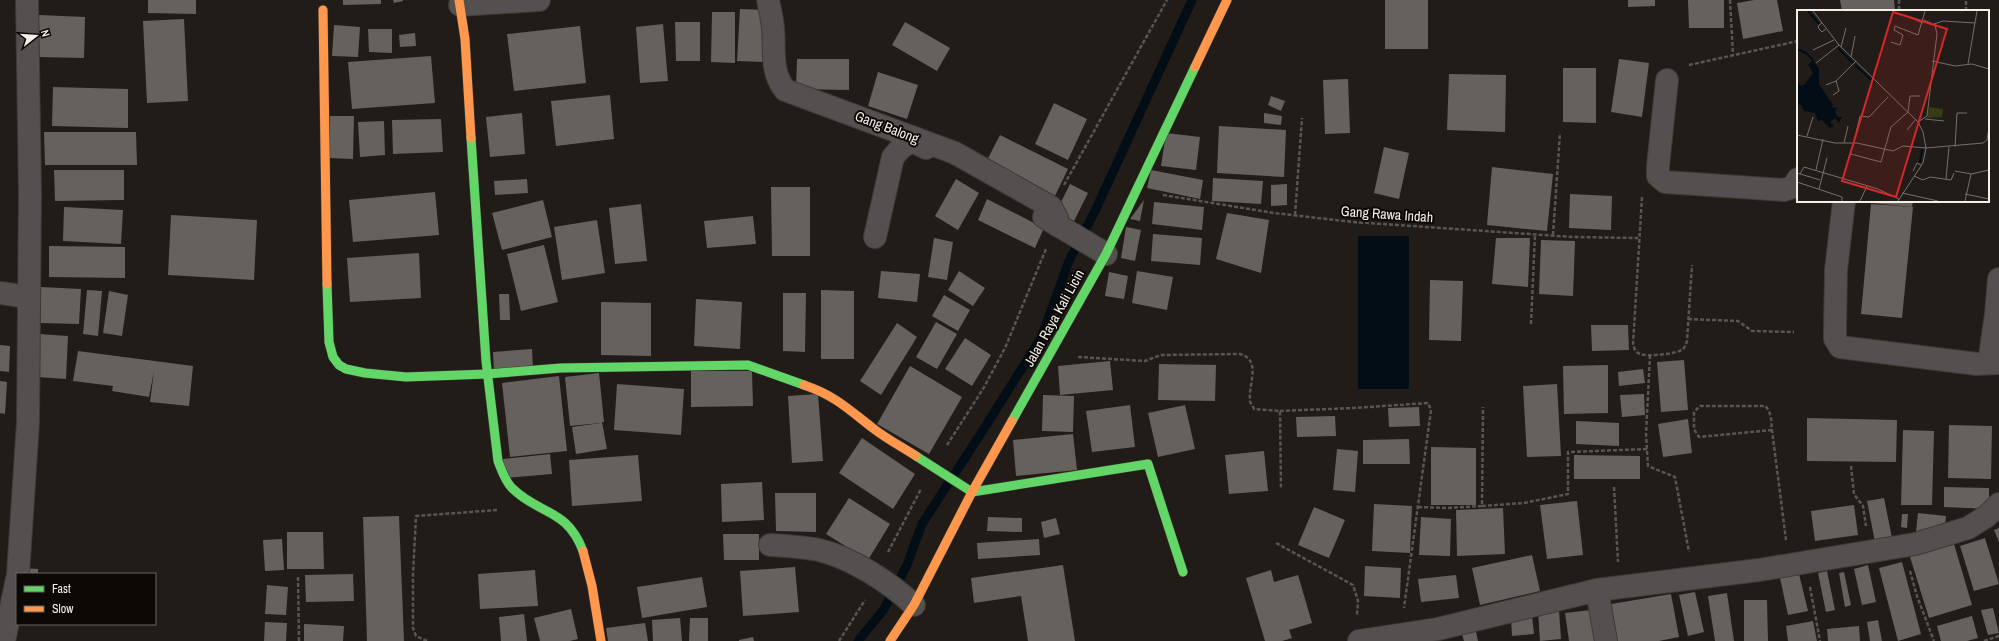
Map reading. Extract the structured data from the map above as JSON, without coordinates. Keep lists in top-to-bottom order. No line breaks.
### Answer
{"streets":{"street":["Gang Balong","Jalan Raya Kali Licin"],"path":["Gang Rawa Indah"]},"crossings":[["Gang Balong","Jalan Raya Kali Licin"],["Gang Rawa Indah","Jalan Raya Kali Licin"]],"legend":["Fast","Slow"],"north":"right"}
